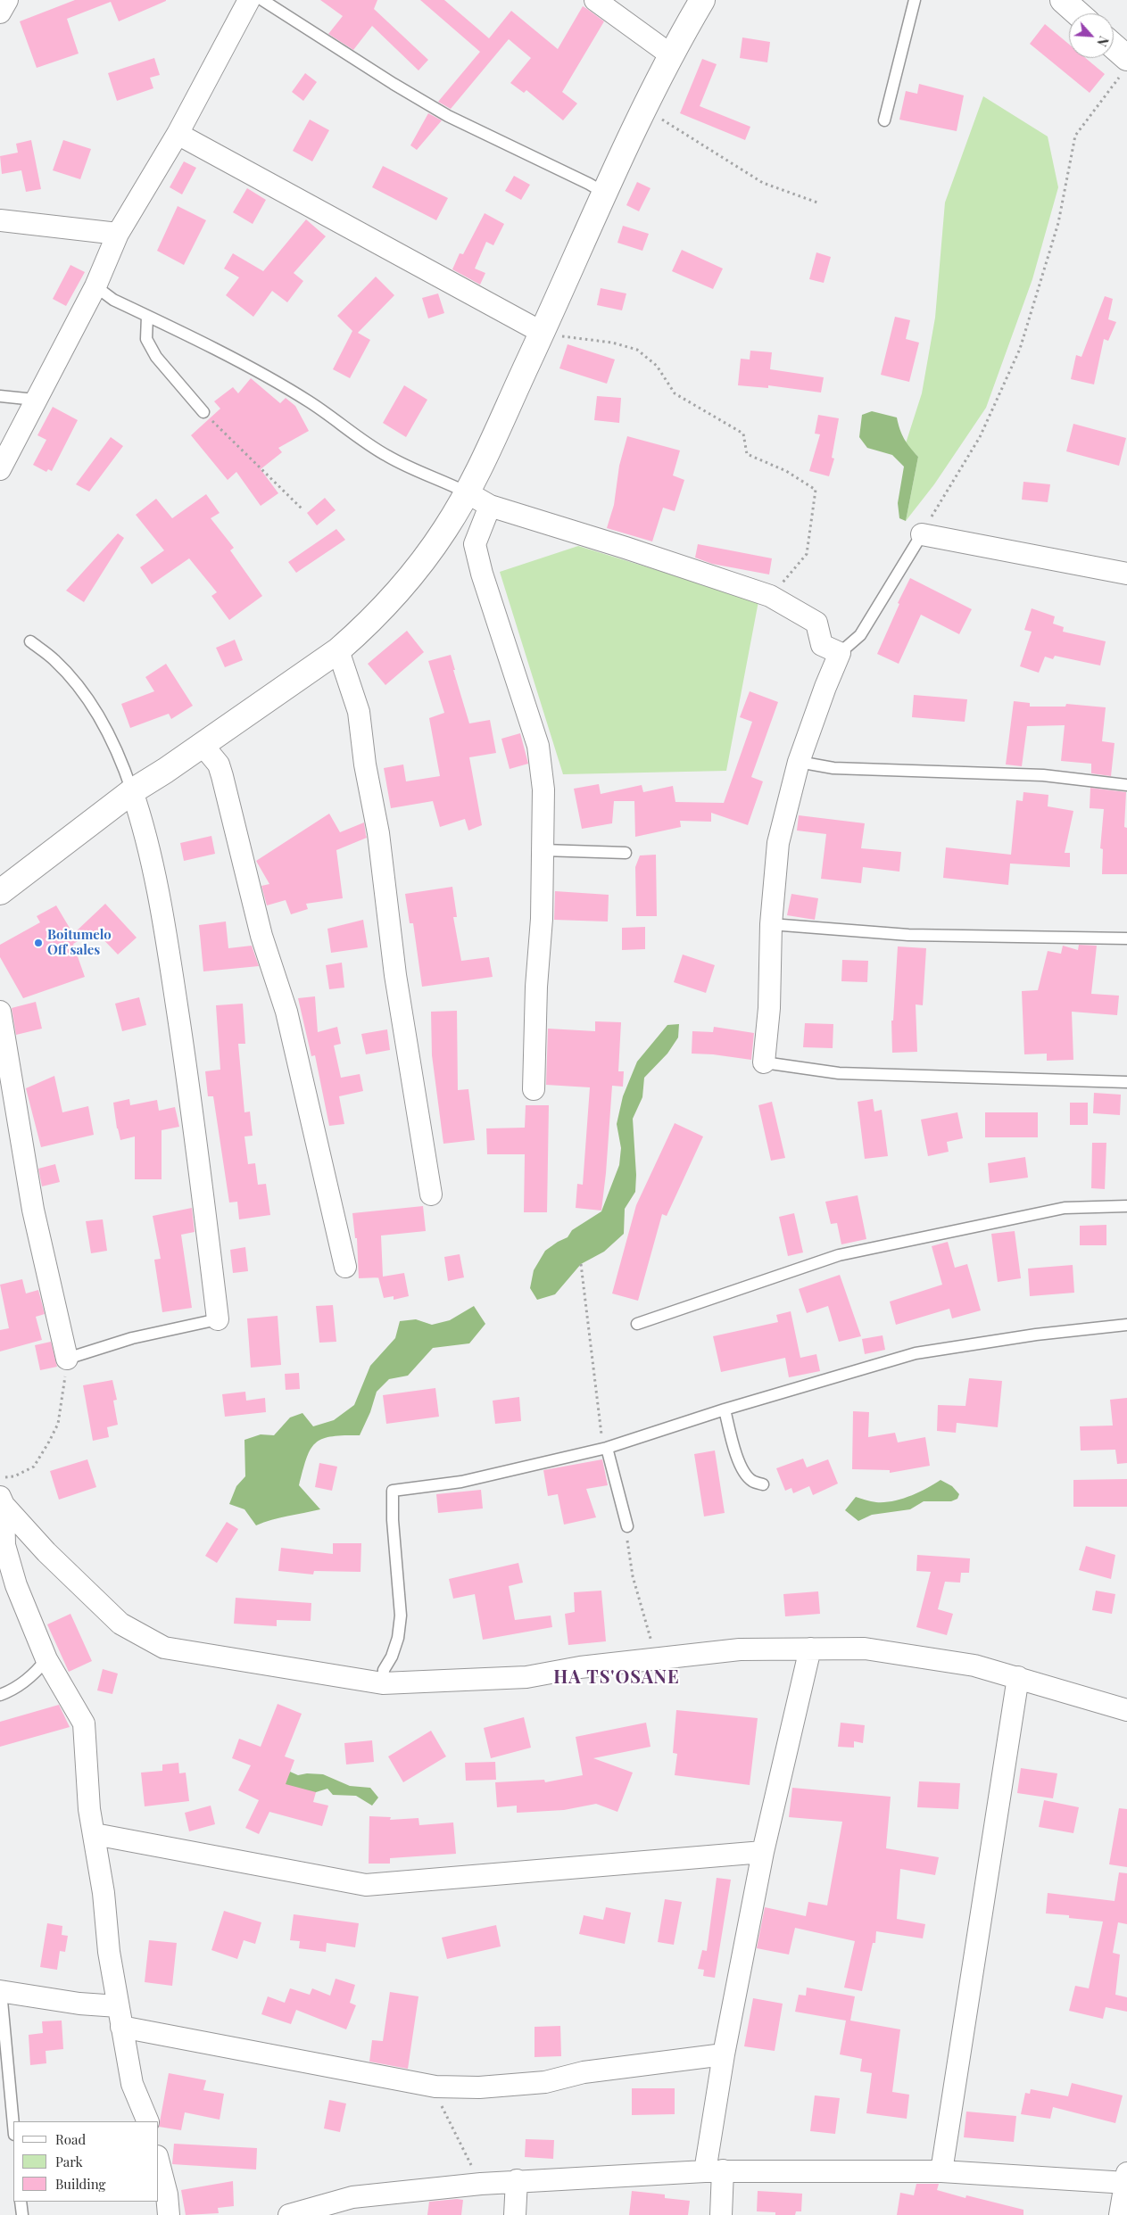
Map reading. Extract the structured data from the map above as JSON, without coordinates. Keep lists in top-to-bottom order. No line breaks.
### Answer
{"districts":["HA TS'OSANE"],"places":["Boitumelo Off sales"],"legend":["Road","Park","Building"],"north":"bottom right"}
